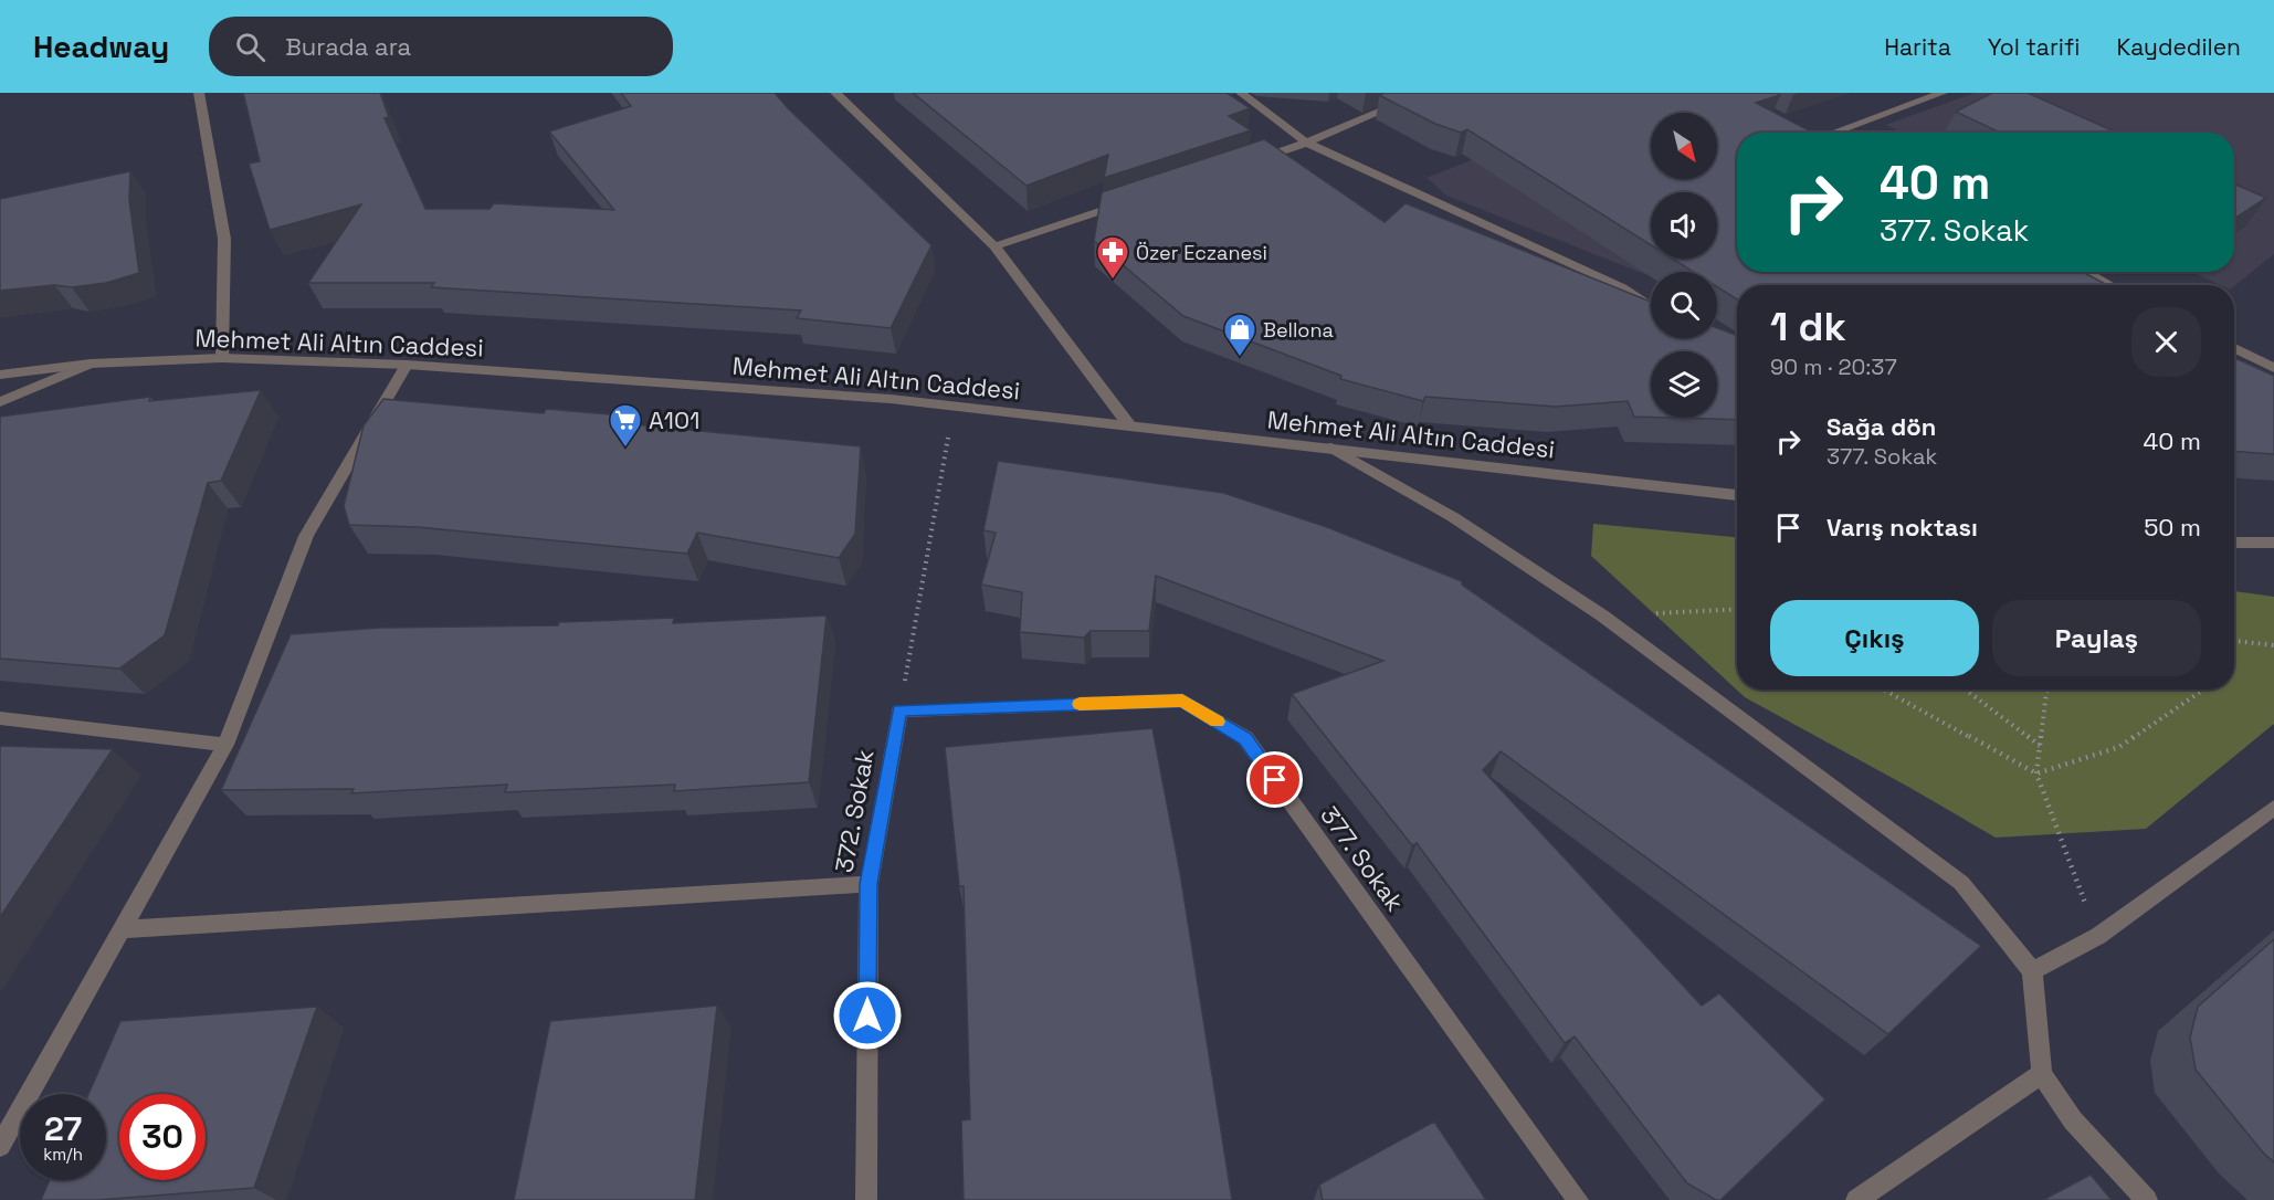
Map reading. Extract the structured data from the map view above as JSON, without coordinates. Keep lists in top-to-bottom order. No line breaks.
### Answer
{"streets":{"street":["Mehmet Ali Altın Caddesi","372. Sokak","377. Sokak"]},"crossings":[["372. Sokak","377. Sokak"]],"places":{"pharmacy":["Özer Eczanesi"],"shop":["Bellona"],"supermarket":["A101"]},"north":"bottom right","page":{"header":"Headway","search":"Burada ara","nav":["Harita","Yol tarifi","Kaydedilen"],"turn":["40 m","377. Sokak"],"heading":["1 dk","90 m · 20:37"],"list":[{"name":"Sağa dön","note":"377. Sokak","value":"40 m"},{"name":"Varış noktası","value":"50 m"}],"buttons":["Çıkış","Paylaş"],"speed":"27 km/h","limit":"30"}}
